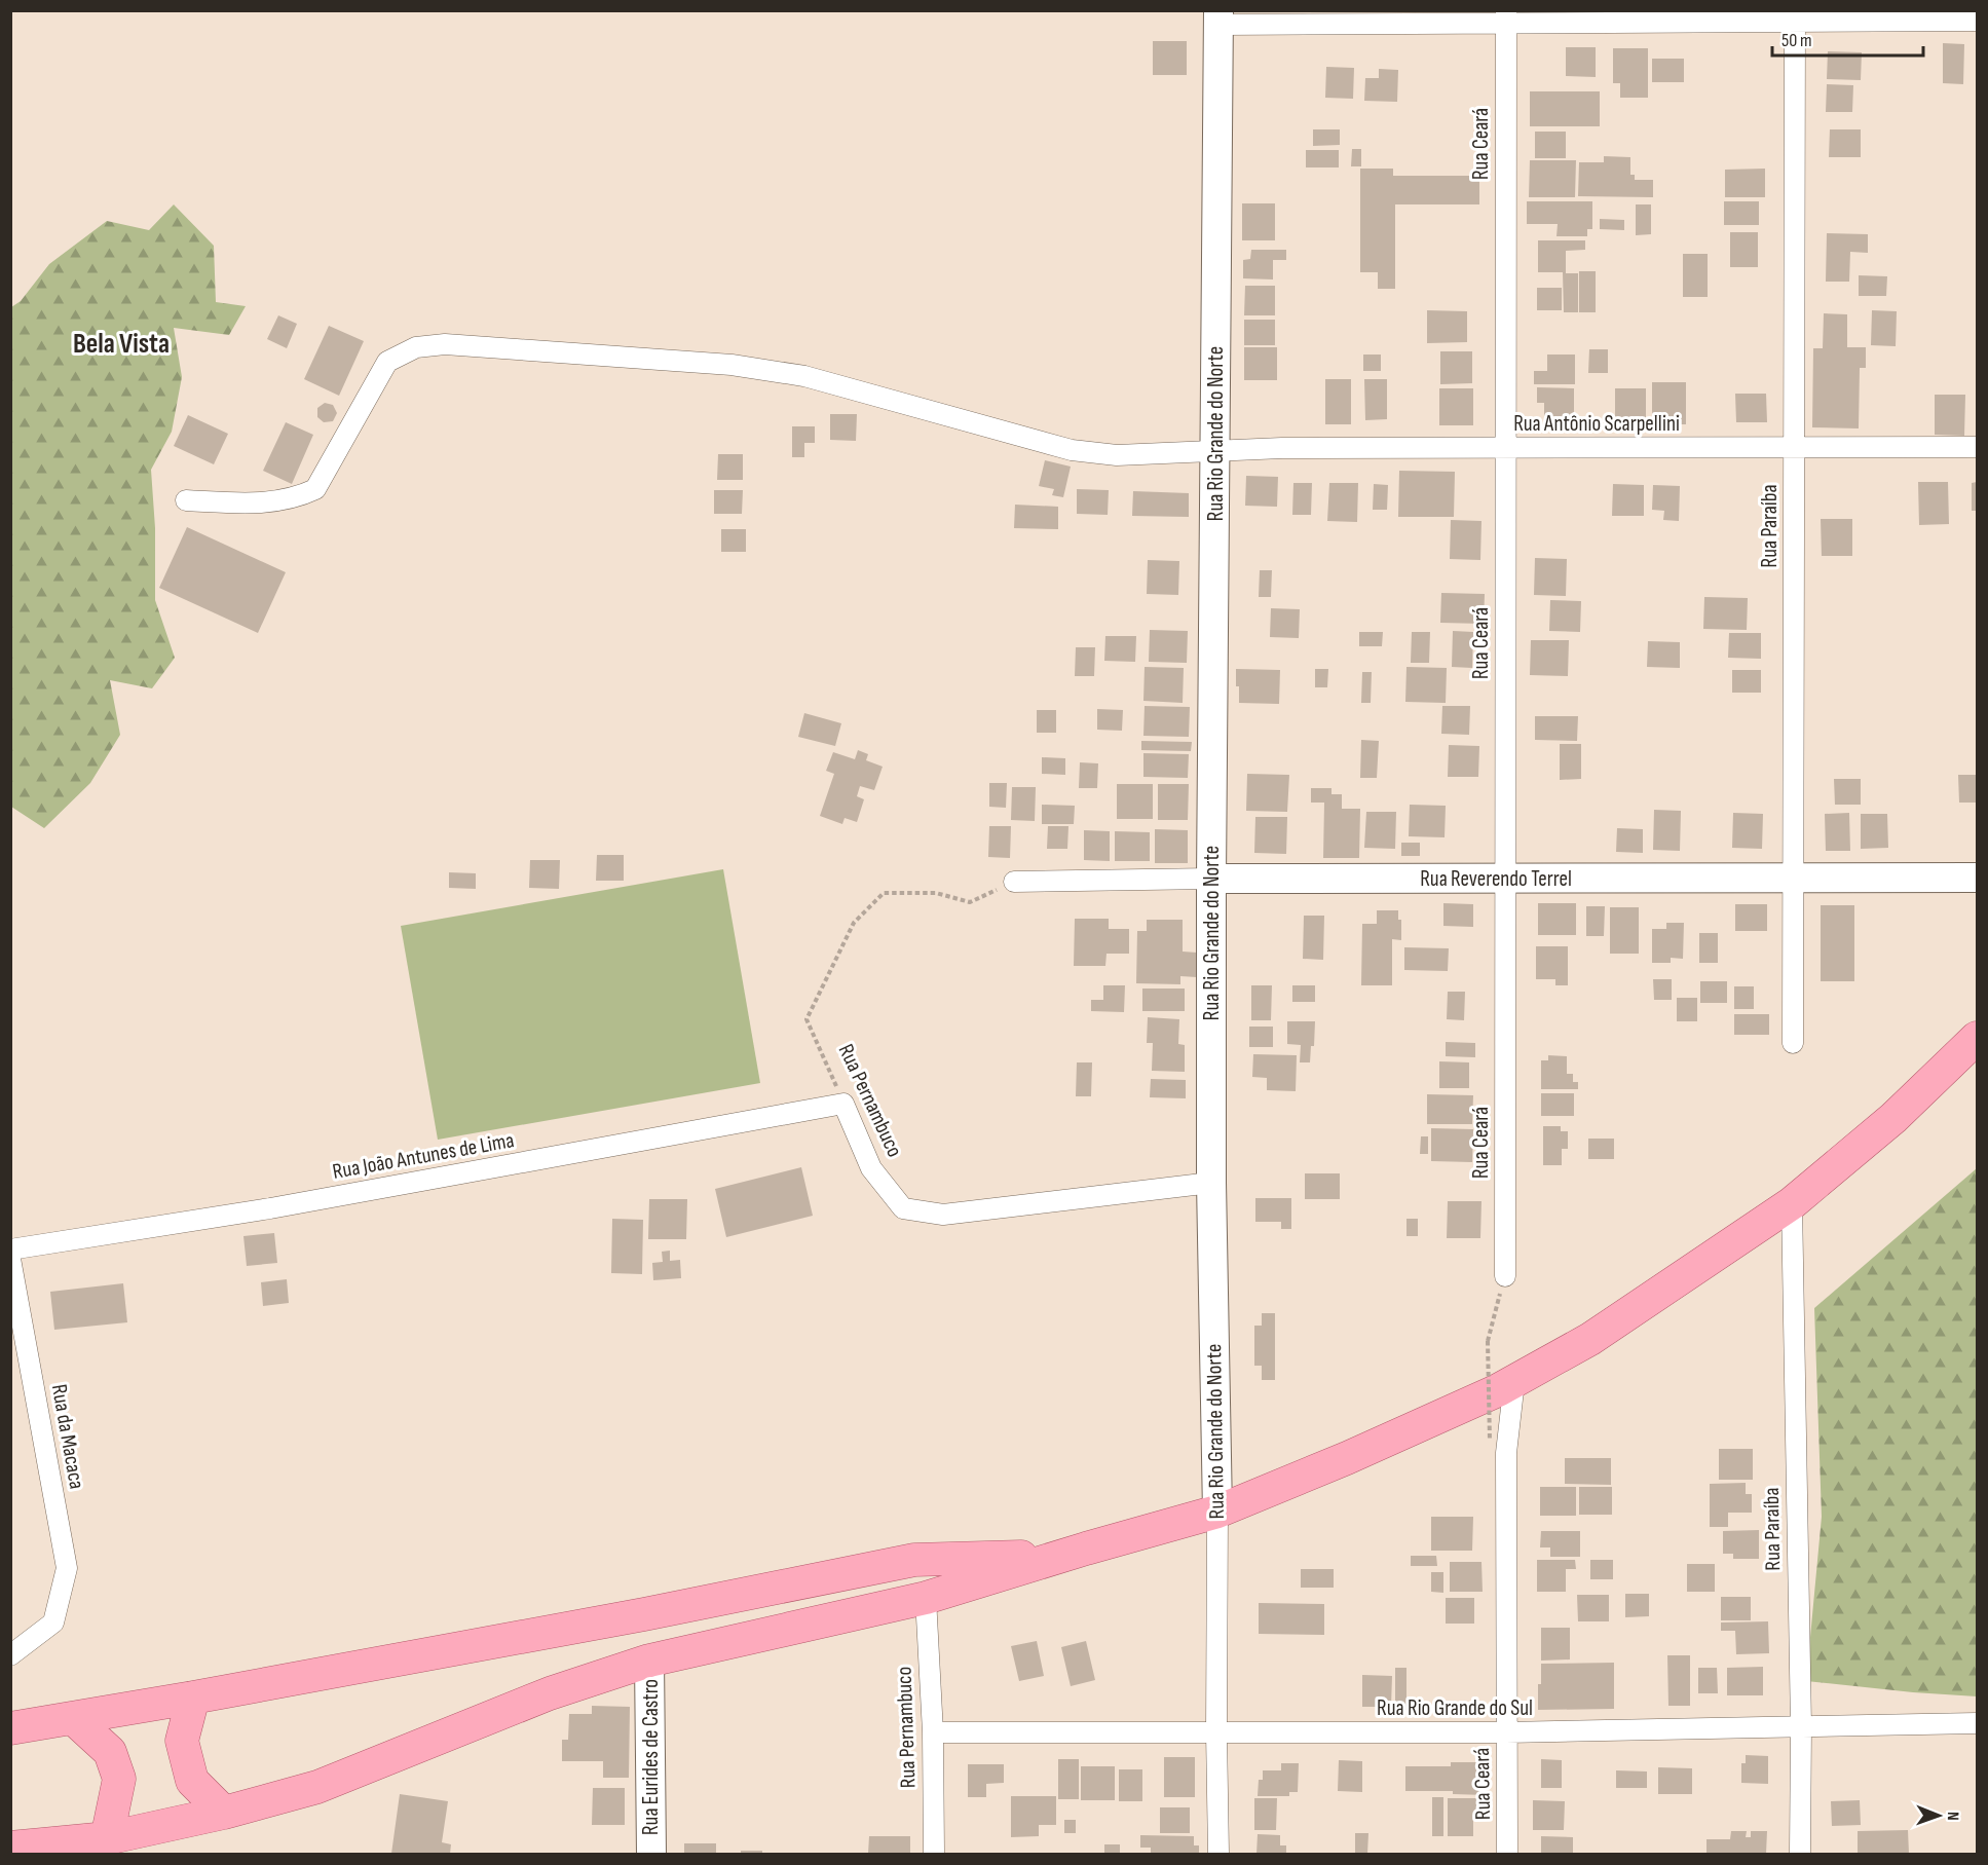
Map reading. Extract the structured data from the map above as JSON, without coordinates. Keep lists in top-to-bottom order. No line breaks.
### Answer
{"streets":{"street":["Rua Ceará","Rua Antônio Scarpellini","Rua Rio Grande do Norte","Rua Paraíba","Rua Reverendo Terrel","Rua Pernambuco","Rua João Antunes de Lima","Rua da Macaca","Rua Rio Grande do Sul","Rua Eurides de Castro"]},"crossings":[["Rua Ceará","Rua Antônio Scarpellini"],["Rua Ceará","Rua Reverendo Terrel"],["Rua Ceará","Rua Rio Grande do Sul"],["Rua Antônio Scarpellini","Rua Rio Grande do Norte"],["Rua Antônio Scarpellini","Rua Paraíba"],["Rua Rio Grande do Norte","Rua Reverendo Terrel"],["Rua Rio Grande do Norte","Rua Pernambuco"],["Rua Rio Grande do Norte","Rua Rio Grande do Sul"],["Rua Paraíba","Rua Reverendo Terrel"],["Rua Paraíba","Rua Rio Grande do Sul"],["Rua Reverendo Terrel","Rua Pernambuco"],["Rua Pernambuco","Rua João Antunes de Lima"],["Rua Pernambuco","Rua Rio Grande do Sul"]],"districts":["Bela Vista"],"scale_bar":"50 m","north":"right"}
